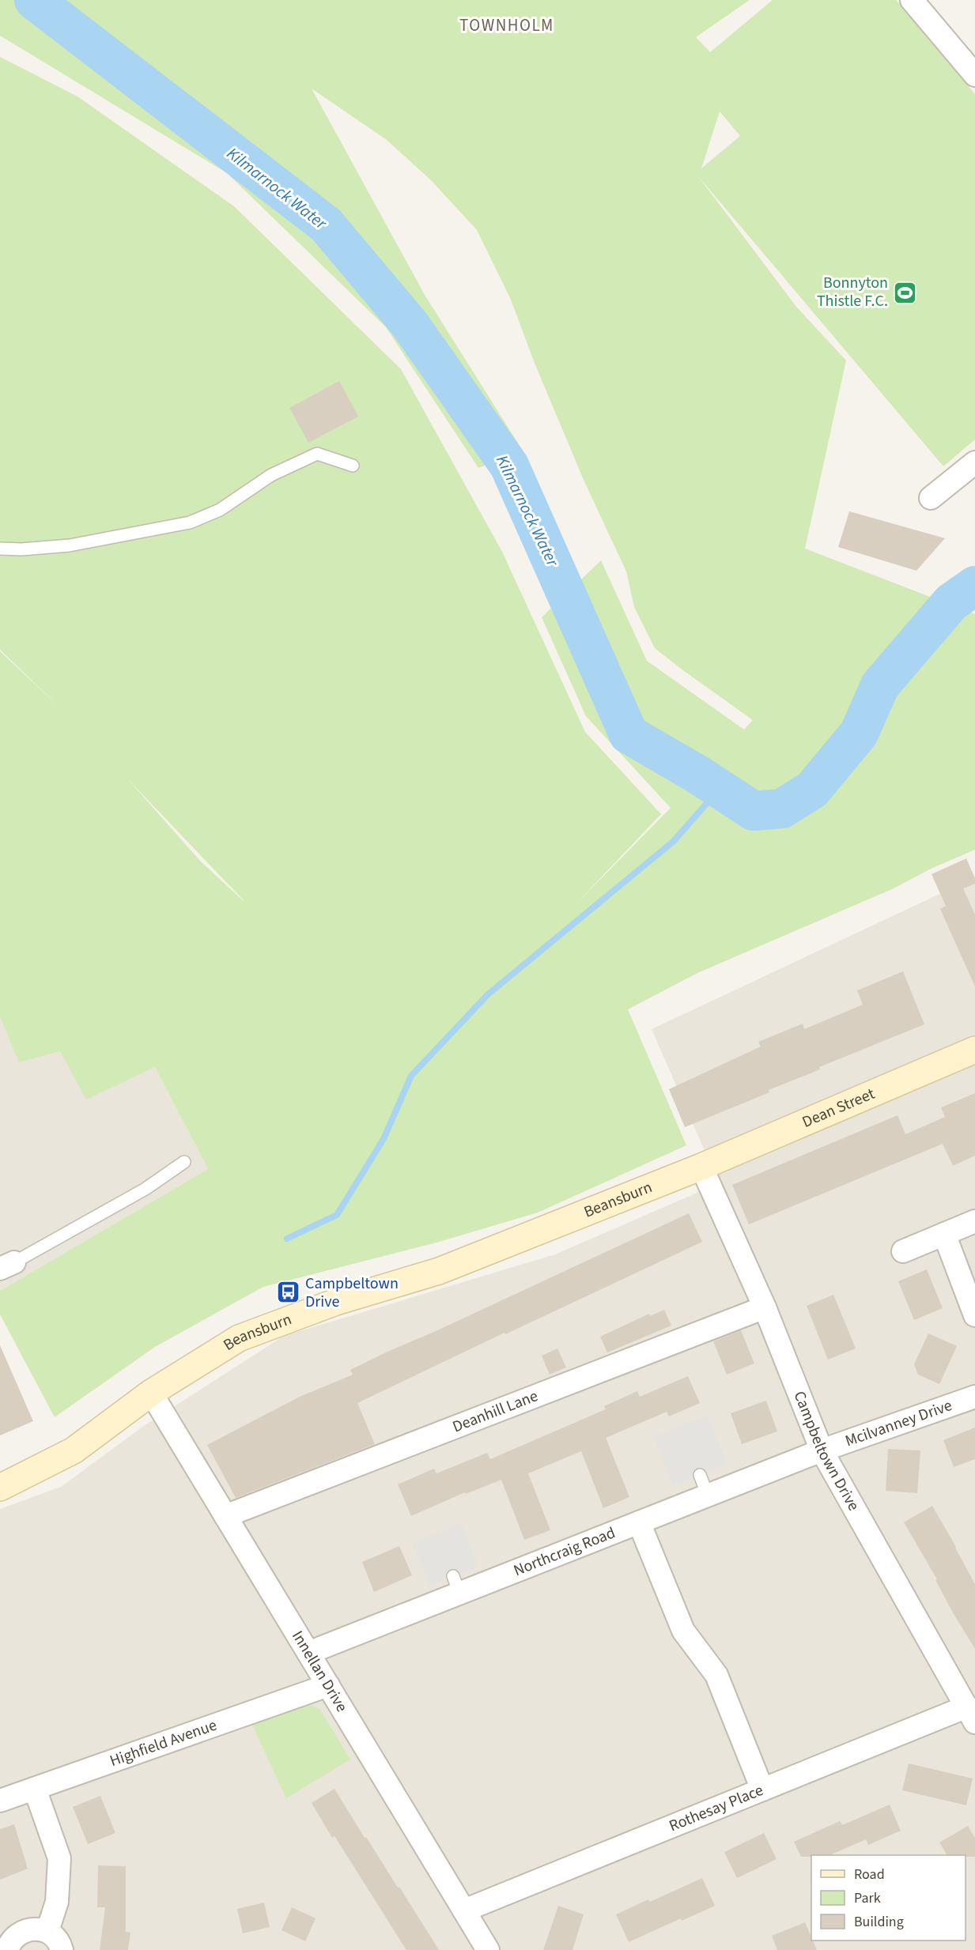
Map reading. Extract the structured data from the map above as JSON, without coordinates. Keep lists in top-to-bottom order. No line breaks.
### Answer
{"streets":{"main road":["Dean Street","Beansburn"],"street":["Deanhill Lane","Mcilvanney Drive","Campbeltown Drive","Northcraig Road","Innellan Drive","Highfield Avenue","Rothesay Place"]},"crossings":[["Dean Street","Beansburn"],["Dean Street","Campbeltown Drive"],["Beansburn","Campbeltown Drive"],["Beansburn","Innellan Drive"],["Deanhill Lane","Campbeltown Drive"],["Deanhill Lane","Innellan Drive"],["Mcilvanney Drive","Campbeltown Drive"],["Mcilvanney Drive","Northcraig Road"],["Campbeltown Drive","Northcraig Road"],["Campbeltown Drive","Rothesay Place"],["Northcraig Road","Innellan Drive"],["Innellan Drive","Highfield Avenue"],["Innellan Drive","Rothesay Place"]],"districts":["TOWNHOLM"],"water":["Kilmarnock Water"],"places":{"sports":["Bonnyton Thistle F.C."],"bus stop":["Campbeltown Drive"]},"legend":["Road","Park","Building"]}
